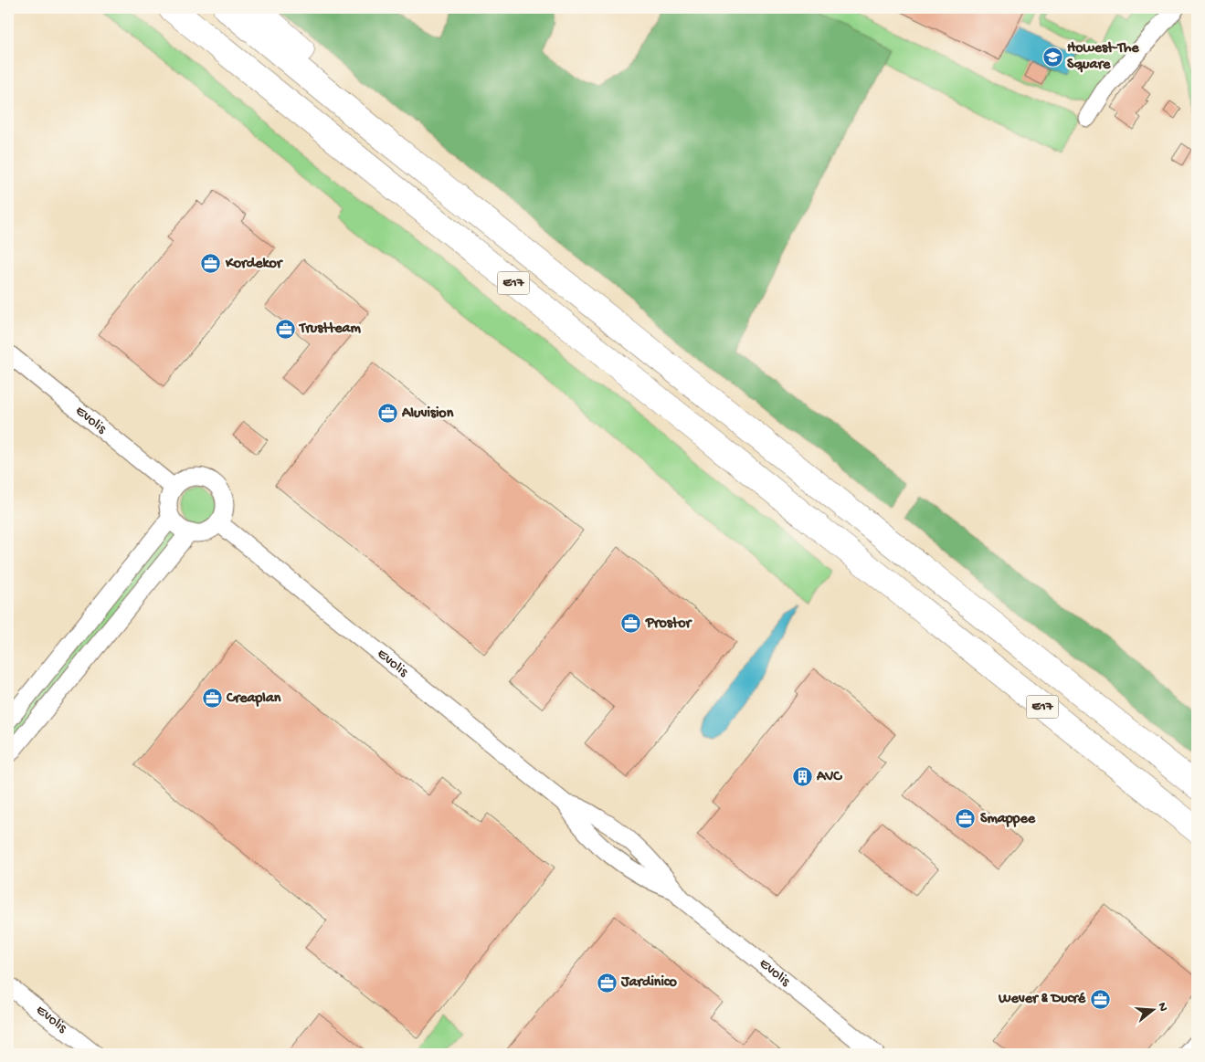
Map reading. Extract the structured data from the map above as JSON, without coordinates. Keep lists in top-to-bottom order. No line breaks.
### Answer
{"streets":{"highway":["E17"],"street":["Evolis"]},"places":{"school or university":["Howest-The Square"],"office":["Kordekor","Trustteam","Aluvision","Prostor","Creaplan","Smappee","Jardinico","Wever & Ducré"],"building":["AVC"]},"north":"right"}
